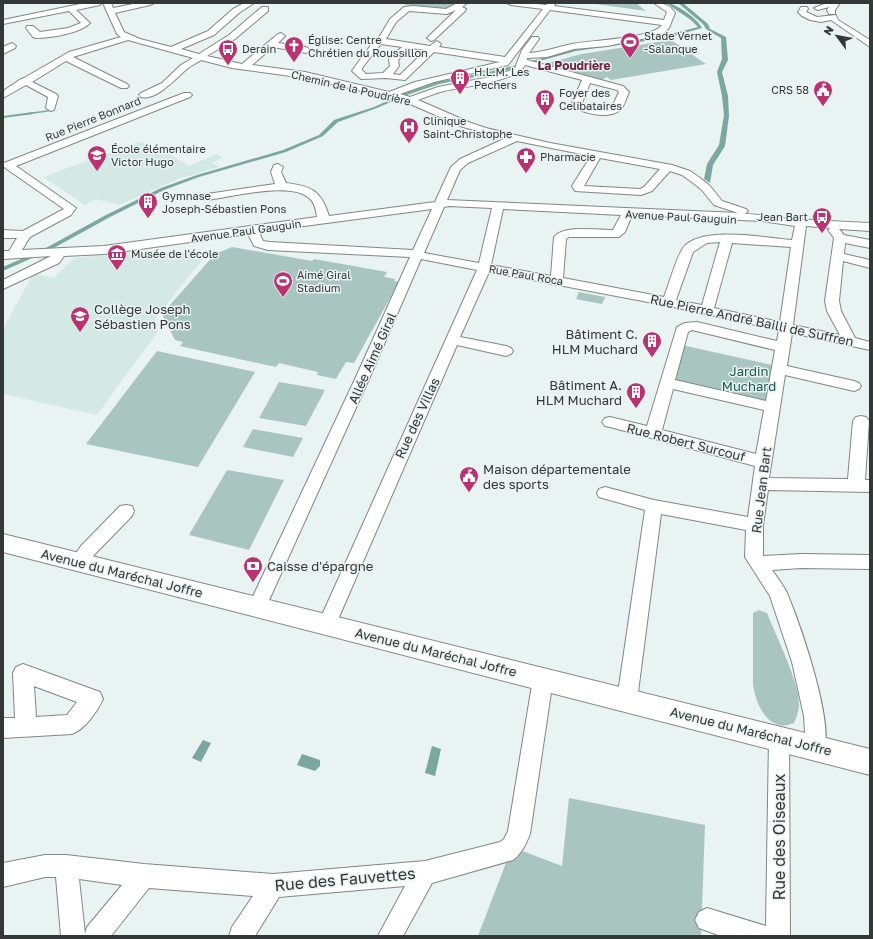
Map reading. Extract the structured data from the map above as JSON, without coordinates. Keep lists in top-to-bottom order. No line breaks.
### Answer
{"streets":{"main road":["Avenue du Maréchal Joffre"],"street":["Chemin de la Poudrière","Rue Pierre Bonnard","Avenue Paul Gauguin","Rue Paul Roca","Rue Pierre André Bailli de Suffren","Allée Aimé Giral","Rue des Villas","Rue Robert Surcouf","Rue Jean Bart","Rue des Oiseaux","Rue des Fauvettes"]},"crossings":[["Chemin de la Poudrière","Avenue Paul Gauguin"],["Chemin de la Poudrière","Allée Aimé Giral"],["Avenue Paul Gauguin","Rue Paul Roca"],["Avenue Paul Gauguin","Allée Aimé Giral"],["Avenue Paul Gauguin","Rue des Villas"],["Rue Paul Roca","Rue Pierre André Bailli de Suffren"],["Rue Paul Roca","Allée Aimé Giral"],["Rue Paul Roca","Rue des Villas"],["Rue Pierre André Bailli de Suffren","Rue Jean Bart"],["Allée Aimé Giral","Avenue du Maréchal Joffre"],["Rue des Villas","Avenue du Maréchal Joffre"],["Rue Robert Surcouf","Rue Jean Bart"],["Rue Jean Bart","Avenue du Maréchal Joffre"],["Avenue du Maréchal Joffre","Rue des Oiseaux"],["Avenue du Maréchal Joffre","Rue des Fauvettes"]],"districts":["La Poudrière"],"parks":["Jardin Muchard"],"places":{"sports":["Stade Vernet -Salanque","Aimé Giral Stadium"],"church":["Église: Centre Chrétien du Roussillon"],"bus stop":["Derain","Jean Bart"],"building":["H.L.M. Les Pechers","Foyer des Celibataires","Gymnase Joseph-Sébastien Pons","Bâtiment C. HLM Muchard","Bâtiment A. HLM Muchard"],"public building":["CRS 58","Maison départementale des sports"],"hospital":["Clinique Saint-Christophe"],"school or university":["École élémentaire Victor Hugo","Collège Joseph Sébastien Pons"],"pharmacy":["Pharmacie"],"museum":["Musée de l'école"],"bank":["Caisse d'épargne"]},"north":"top left"}
